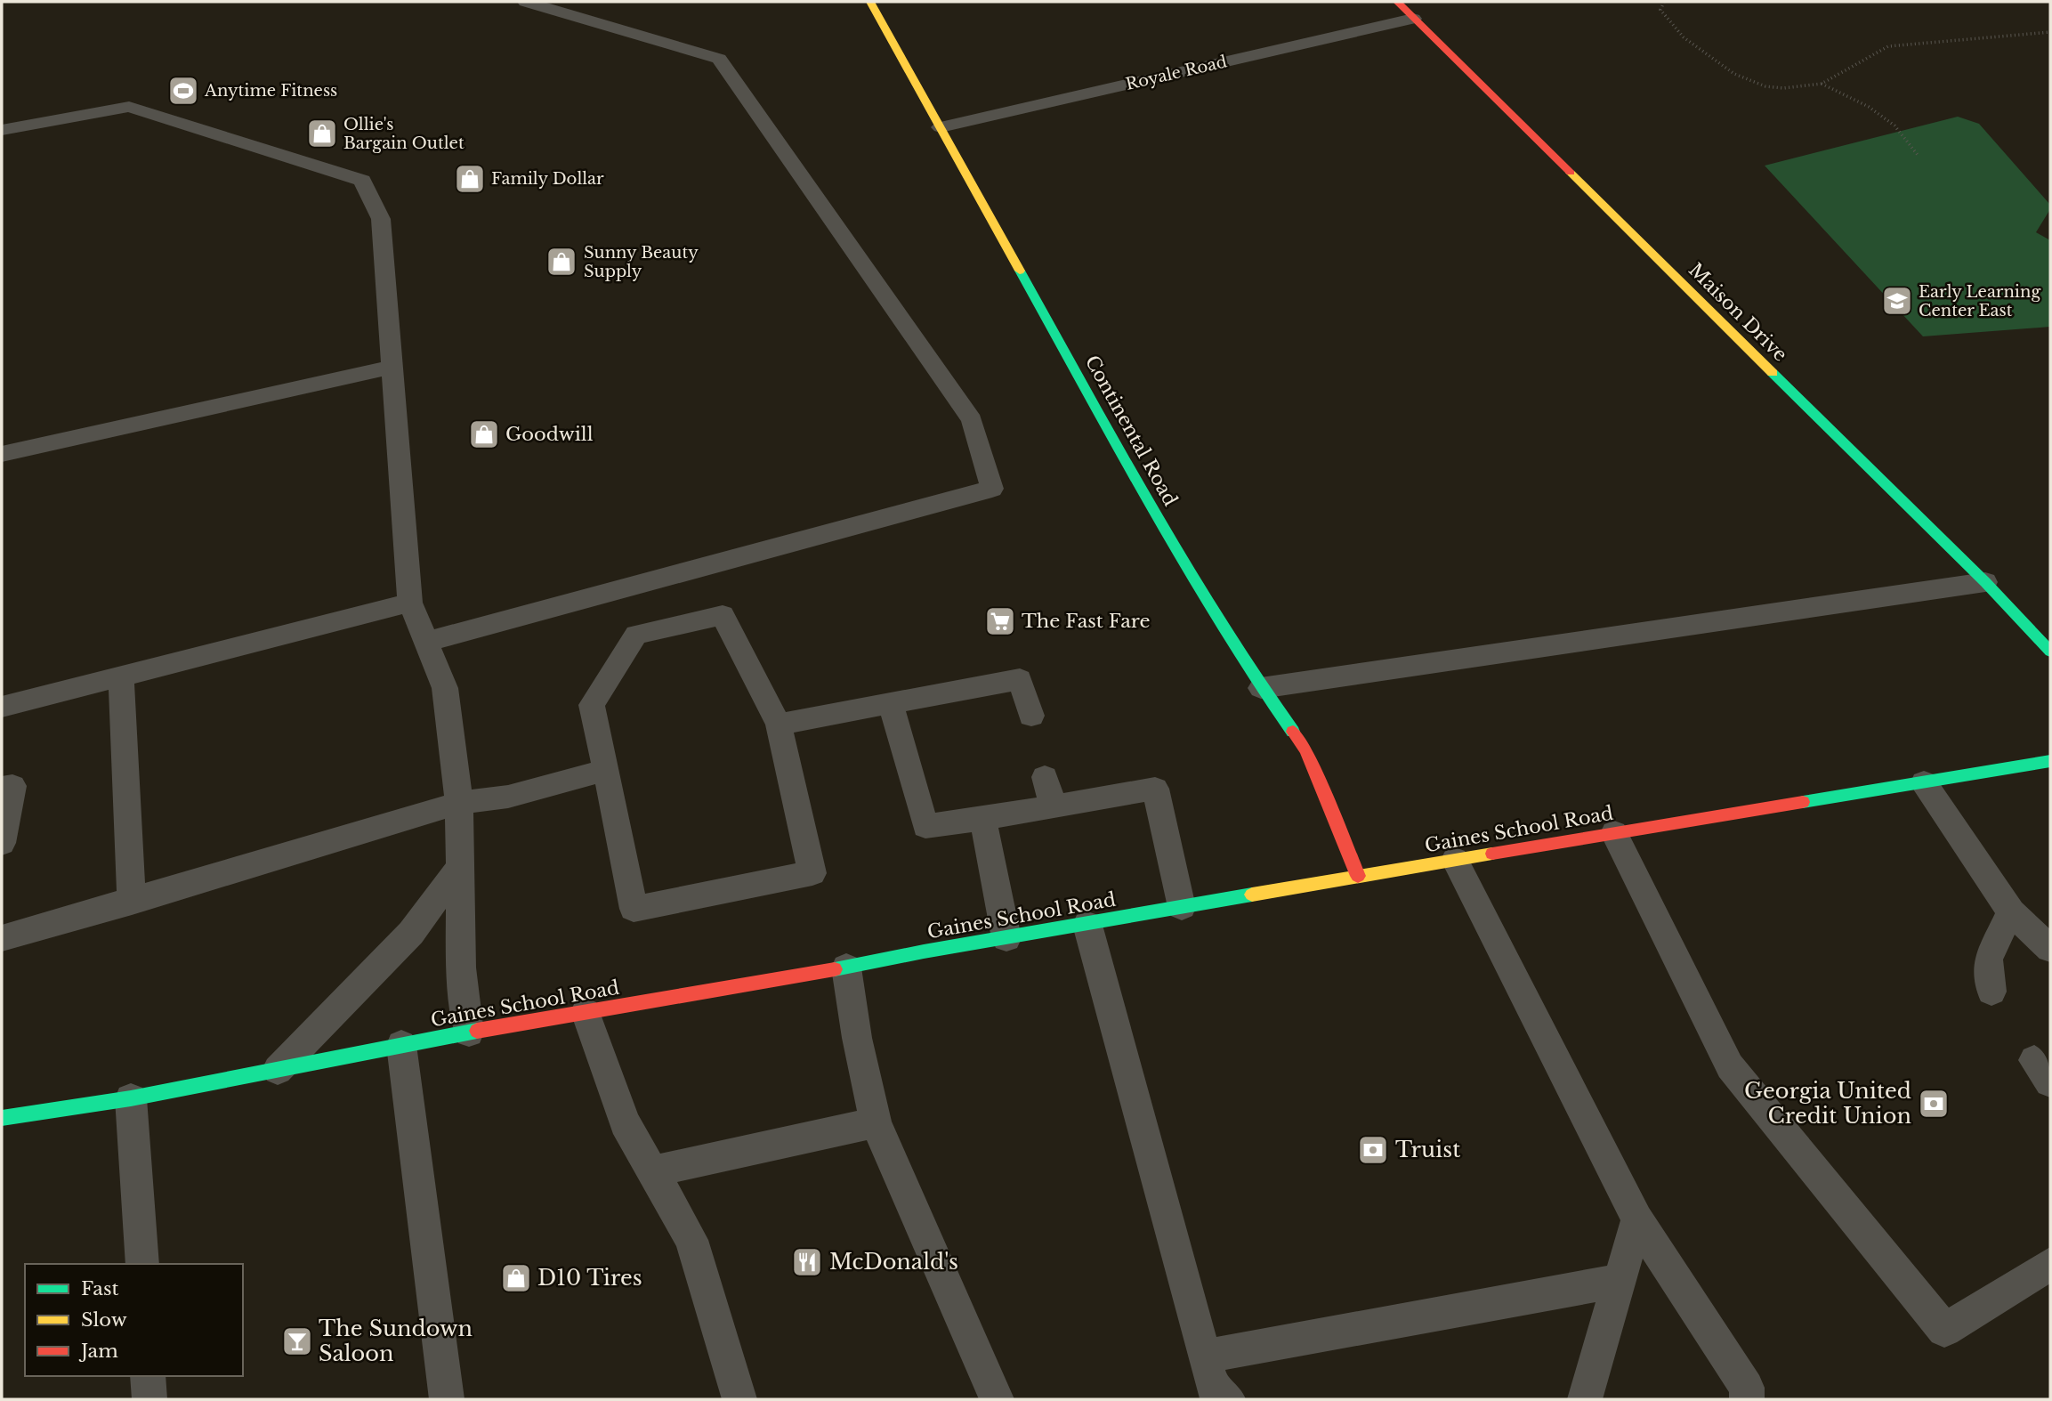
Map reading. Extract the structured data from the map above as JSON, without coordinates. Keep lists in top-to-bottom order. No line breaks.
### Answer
{"streets":{"street":["Maison Drive","Continental Road","Gaines School Road"],"lane":["Royale Road"]},"crossings":[["Royale Road","Maison Drive"],["Royale Road","Continental Road"],["Continental Road","Gaines School Road"]],"places":{"sports":["Anytime Fitness"],"shop":["Ollie's Bargain Outlet","Family Dollar","Sunny Beauty Supply","Goodwill","D10 Tires"],"school or university":["Early Learning Center East"],"supermarket":["The Fast Fare"],"bank":["Georgia United Credit Union","Truist"],"restaurant":["McDonald's"],"bar":["The Sundown Saloon"]},"legend":["Fast","Slow","Jam"]}
